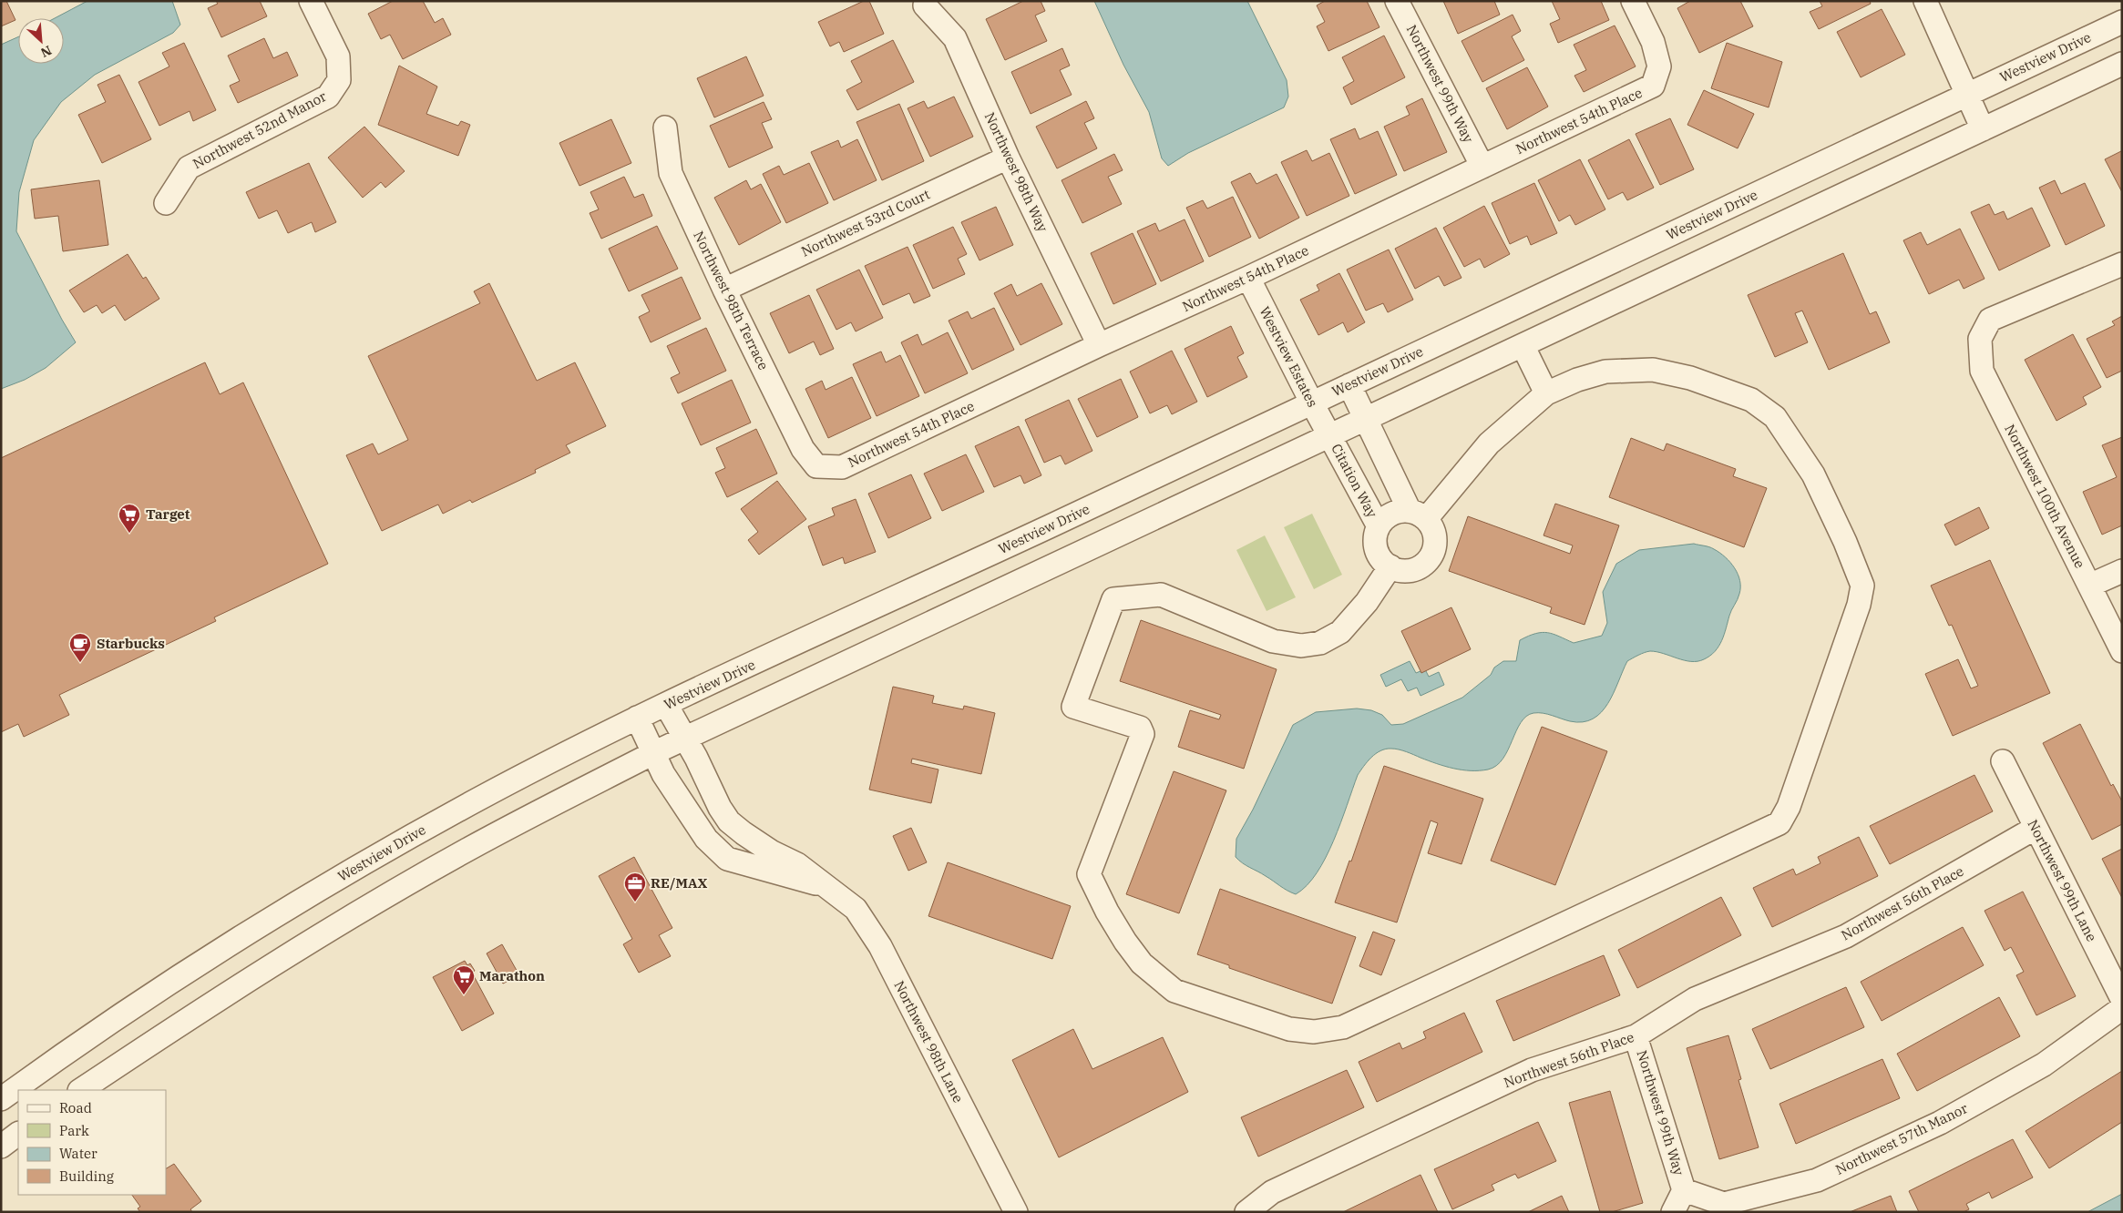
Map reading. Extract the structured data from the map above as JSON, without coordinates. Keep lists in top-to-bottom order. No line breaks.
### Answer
{"streets":{"street":["Westview Drive","Northwest 99th Way","Northwest 54th Place","Northwest 52nd Manor","Northwest 98th Way","Northwest 53rd Court","Northwest 98th Terrace","Westview Estates","Citation Way","Northwest 100th Avenue","Northwest 99th Lane","Northwest 56th Place","Northwest 98th Lane","Northwest 57th Manor"]},"crossings":[["Westview Drive","Westview Estates"],["Westview Drive","Northwest 98th Lane"],["Northwest 99th Way","Northwest 54th Place"],["Northwest 99th Way","Northwest 56th Place"],["Northwest 99th Way","Northwest 57th Manor"],["Northwest 54th Place","Northwest 98th Way"],["Northwest 54th Place","Northwest 98th Terrace"],["Northwest 54th Place","Westview Estates"],["Northwest 98th Way","Northwest 53rd Court"],["Northwest 53rd Court","Northwest 98th Terrace"],["Westview Estates","Citation Way"],["Northwest 99th Lane","Northwest 56th Place"]],"places":{"supermarket":["Target","Marathon"],"cafe":["Starbucks"],"office":["RE/MAX"]},"legend":["Road","Park","Water","Building"],"north":"bottom right"}
